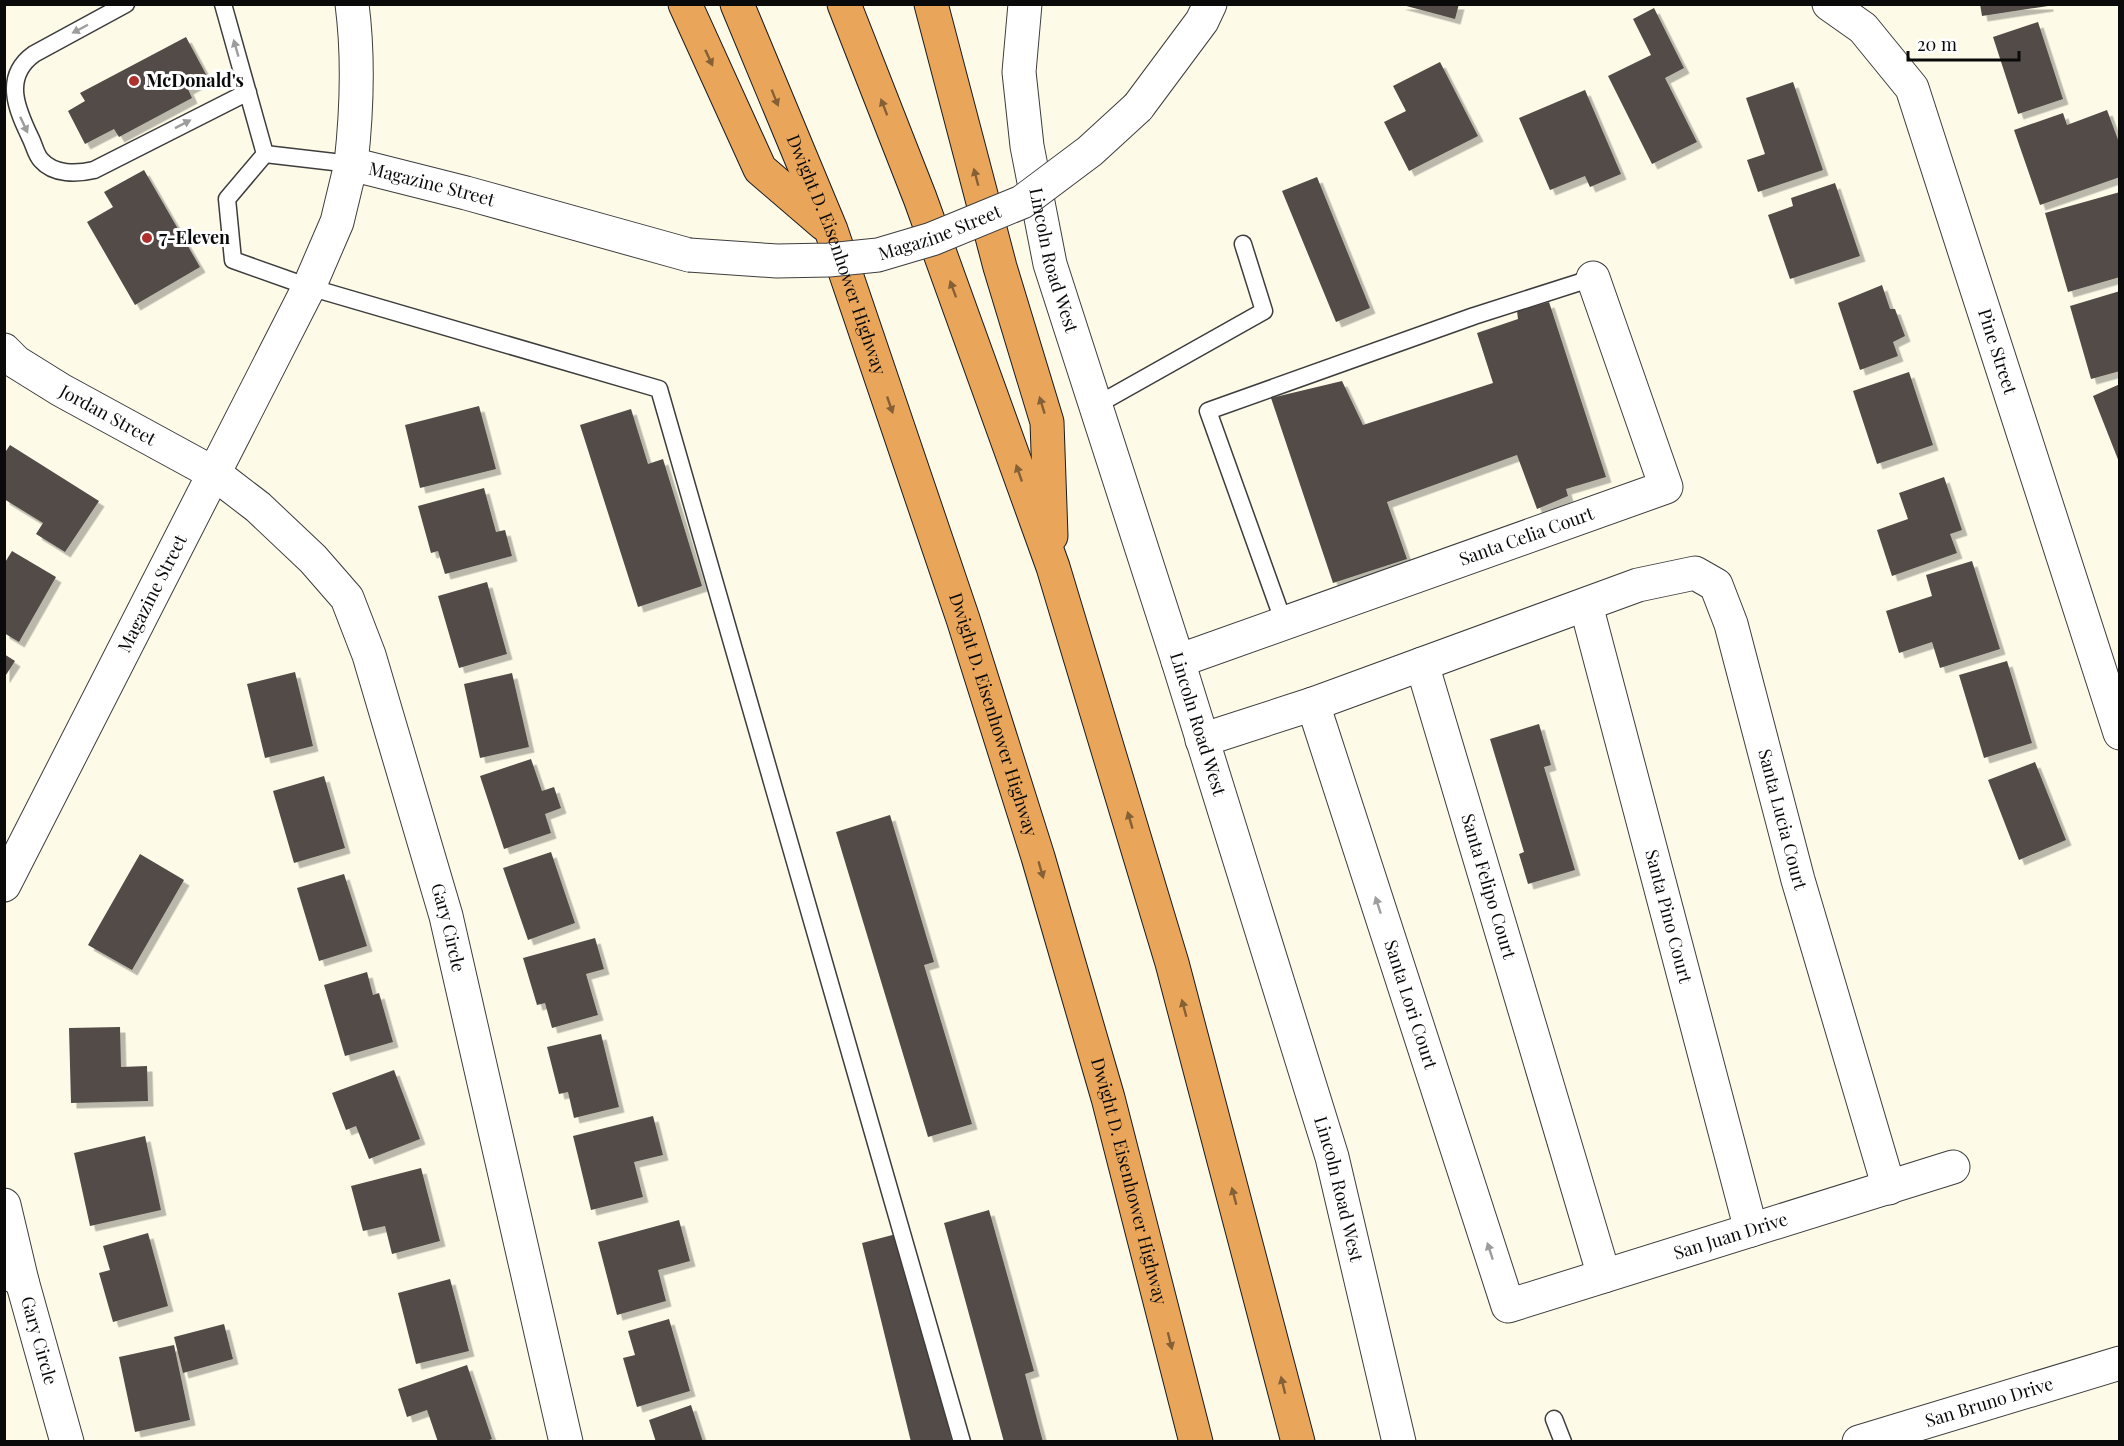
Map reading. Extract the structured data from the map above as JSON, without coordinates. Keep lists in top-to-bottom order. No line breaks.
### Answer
{"streets":{"highway":["Dwight D. Eisenhower Highway"],"street":["Magazine Street","Lincoln Road West","Pine Street","Jordan Street","Santa Celia Court","Santa Lucia Court","Santa Felipo Court","Santa Pino Court","Gary Circle","Santa Lori Court","San Juan Drive","San Bruno Drive"]},"crossings":[["Magazine Street","Jordan Street"],["Magazine Street","Gary Circle"],["Lincoln Road West","Santa Celia Court"],["Jordan Street","Gary Circle"],["Santa Lucia Court","Santa Pino Court"],["Santa Lucia Court","San Juan Drive"],["Santa Felipo Court","San Juan Drive"],["Santa Pino Court","San Juan Drive"],["Santa Lori Court","San Juan Drive"]],"one_way":["Santa Lori Court"],"places":["McDonald's","7-Eleven"],"scale_bar":"20 m"}
